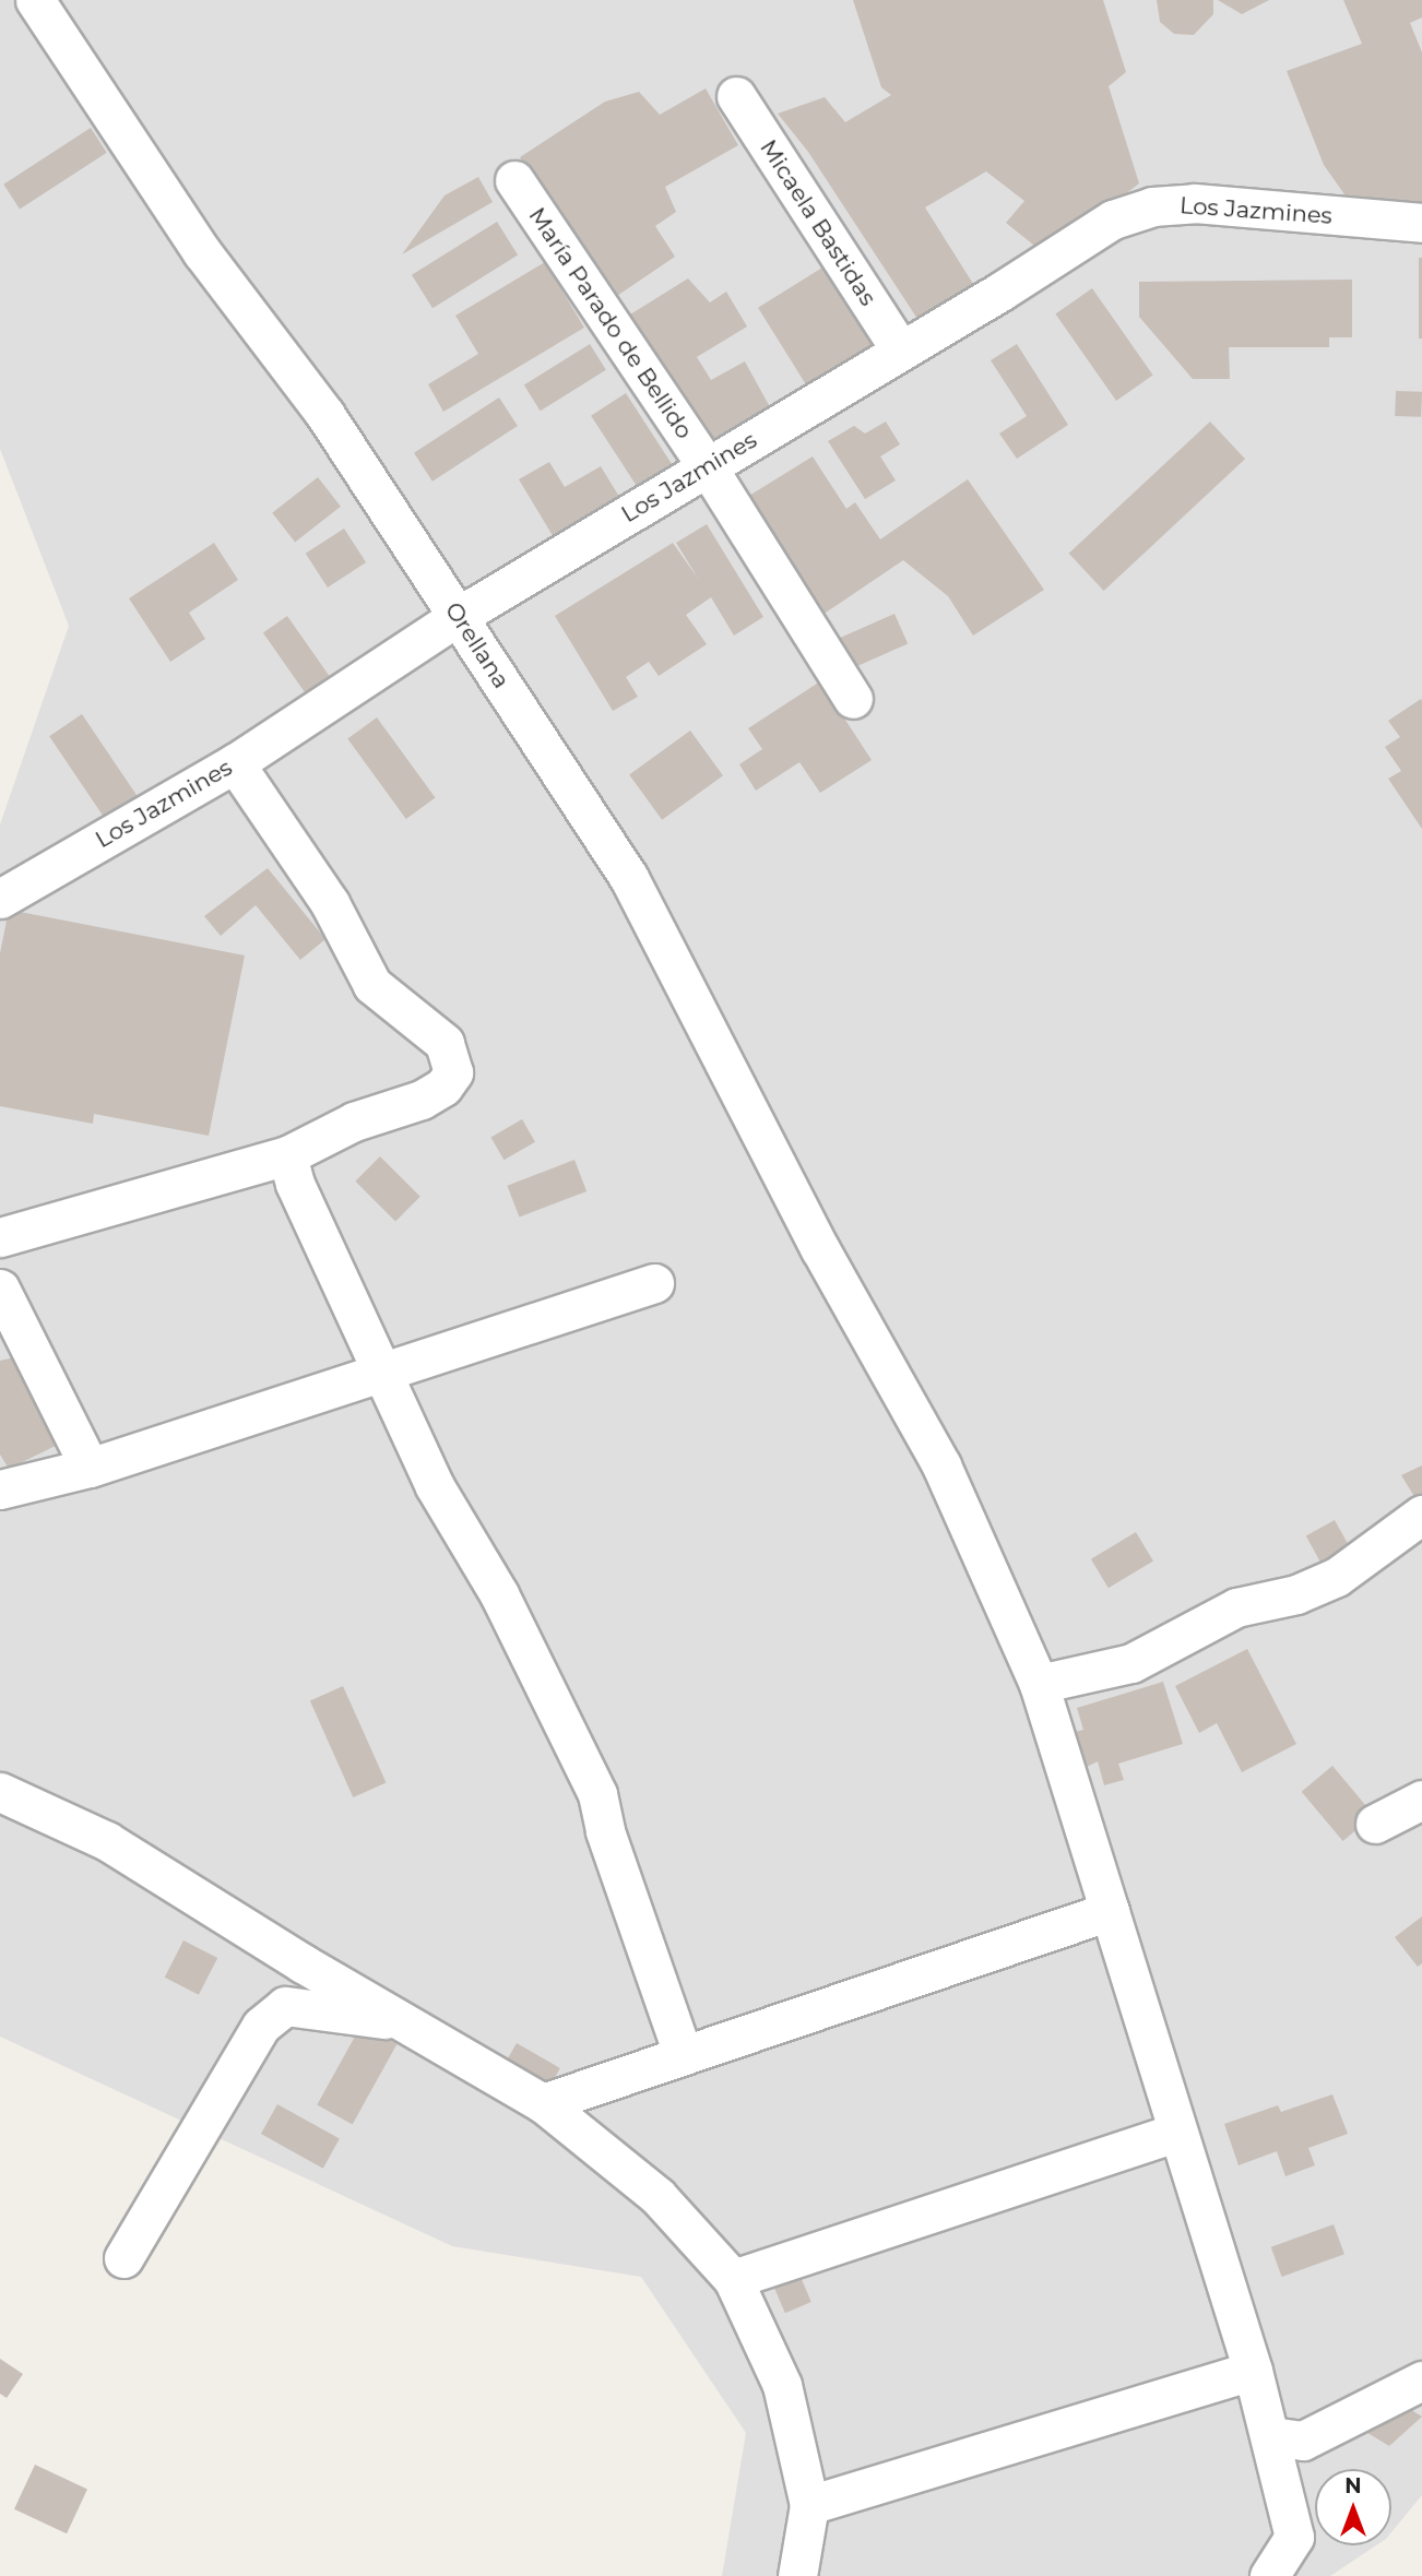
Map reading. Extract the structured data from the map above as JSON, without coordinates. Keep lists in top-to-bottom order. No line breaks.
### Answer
{"streets":{"street":["Los Jazmines","Micaela Bastidas","María Parado de Bellido","Orellana"]},"crossings":[["Los Jazmines","Micaela Bastidas"],["Los Jazmines","María Parado de Bellido"],["Los Jazmines","Orellana"]],"north":"top"}
